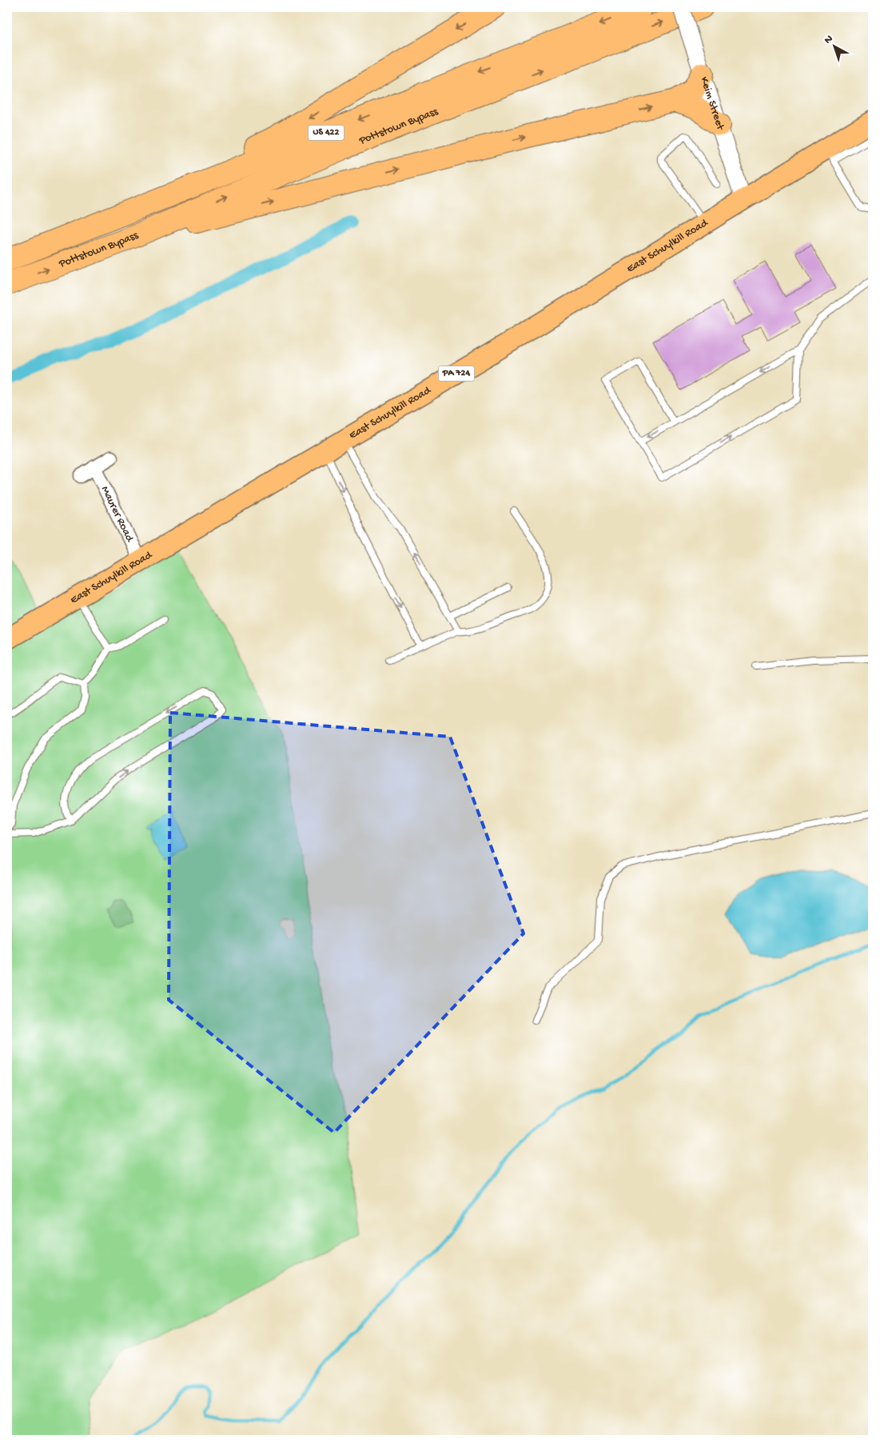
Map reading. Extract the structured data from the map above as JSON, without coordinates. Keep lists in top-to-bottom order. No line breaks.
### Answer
{"streets":{"highway":["Pottstown Bypass","US 422"],"main road":["East Schuylkill Road","PA 724"],"street":["Keim Street","Maurer Road"]},"crossings":[["Keim Street","East Schuylkill Road"],["East Schuylkill Road","Maurer Road"]],"north":"top left"}
